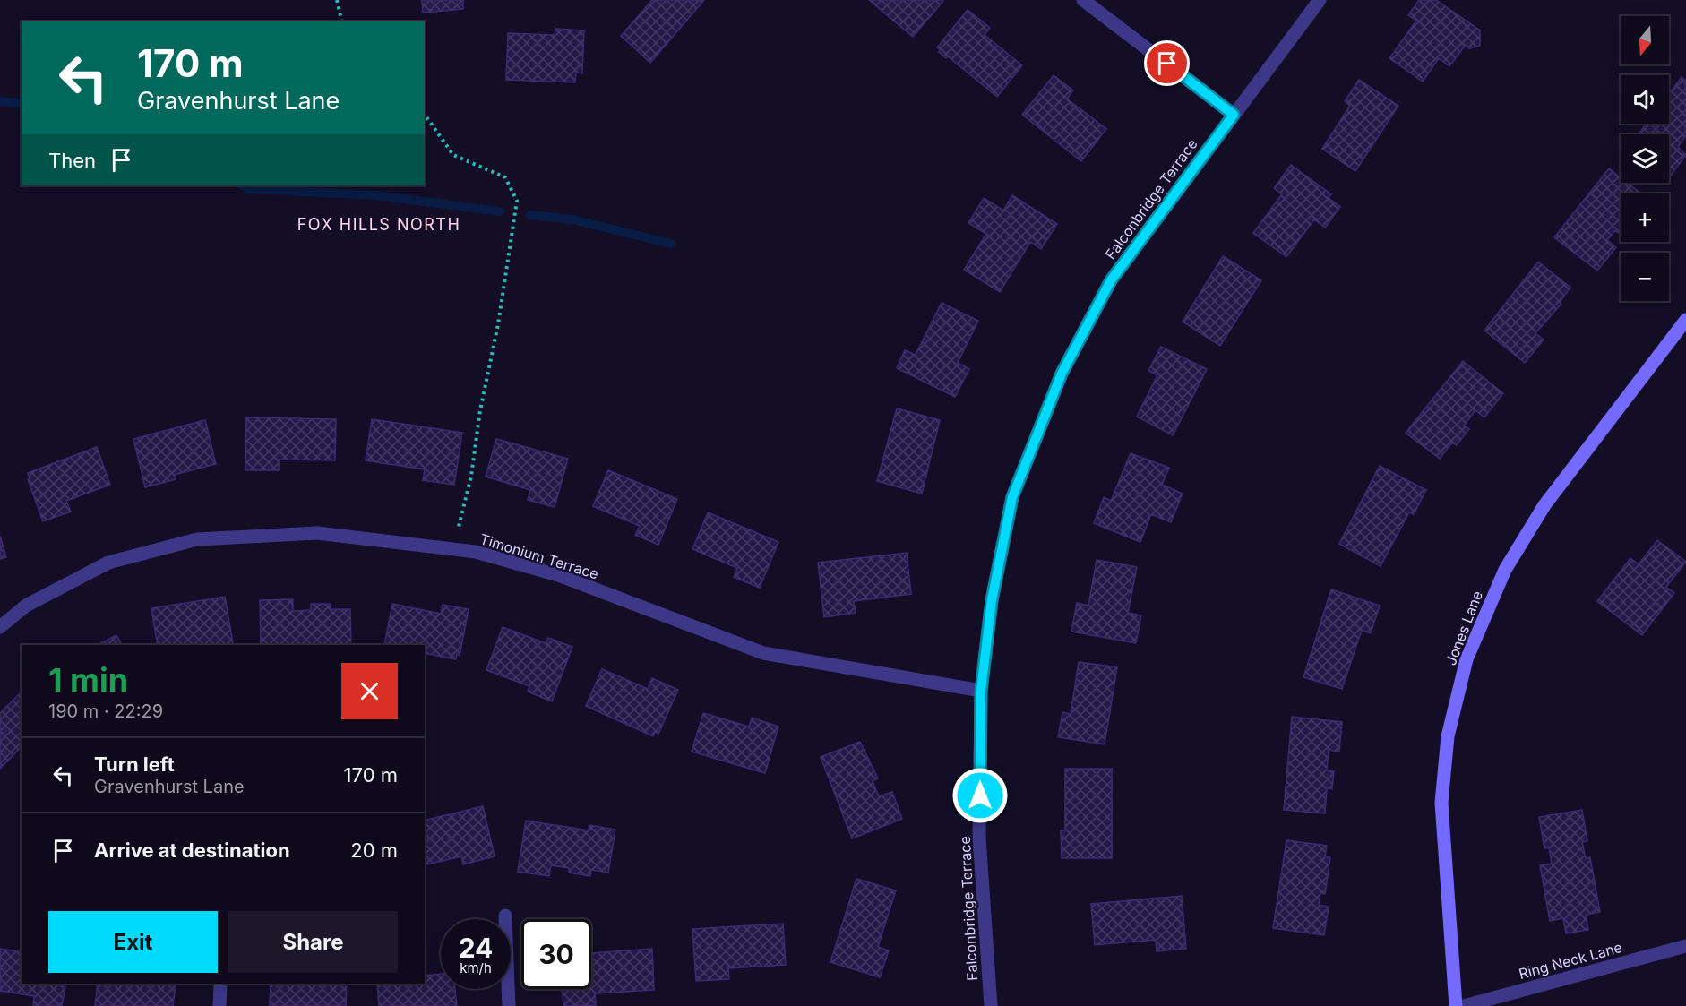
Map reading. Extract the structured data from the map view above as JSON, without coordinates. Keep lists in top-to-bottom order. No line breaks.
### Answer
{"streets":{"street":["Falconbridge Terrace","Timonium Terrace","Jones Lane","Ring Neck Lane"]},"crossings":[["Falconbridge Terrace","Timonium Terrace"]],"districts":["FOX HILLS NORTH"],"north":"bottom","page":{"map_buttons":["+","−"],"turn":["170 m","Gravenhurst Lane"],"then":"Then","heading":["1 min","190 m · 22:29"],"list":[{"name":"Turn left","note":"Gravenhurst Lane","value":"170 m"},{"name":"Arrive at destination","value":"20 m"}],"buttons":["Exit","Share"],"speed":"24 km/h","limit":"30"}}
